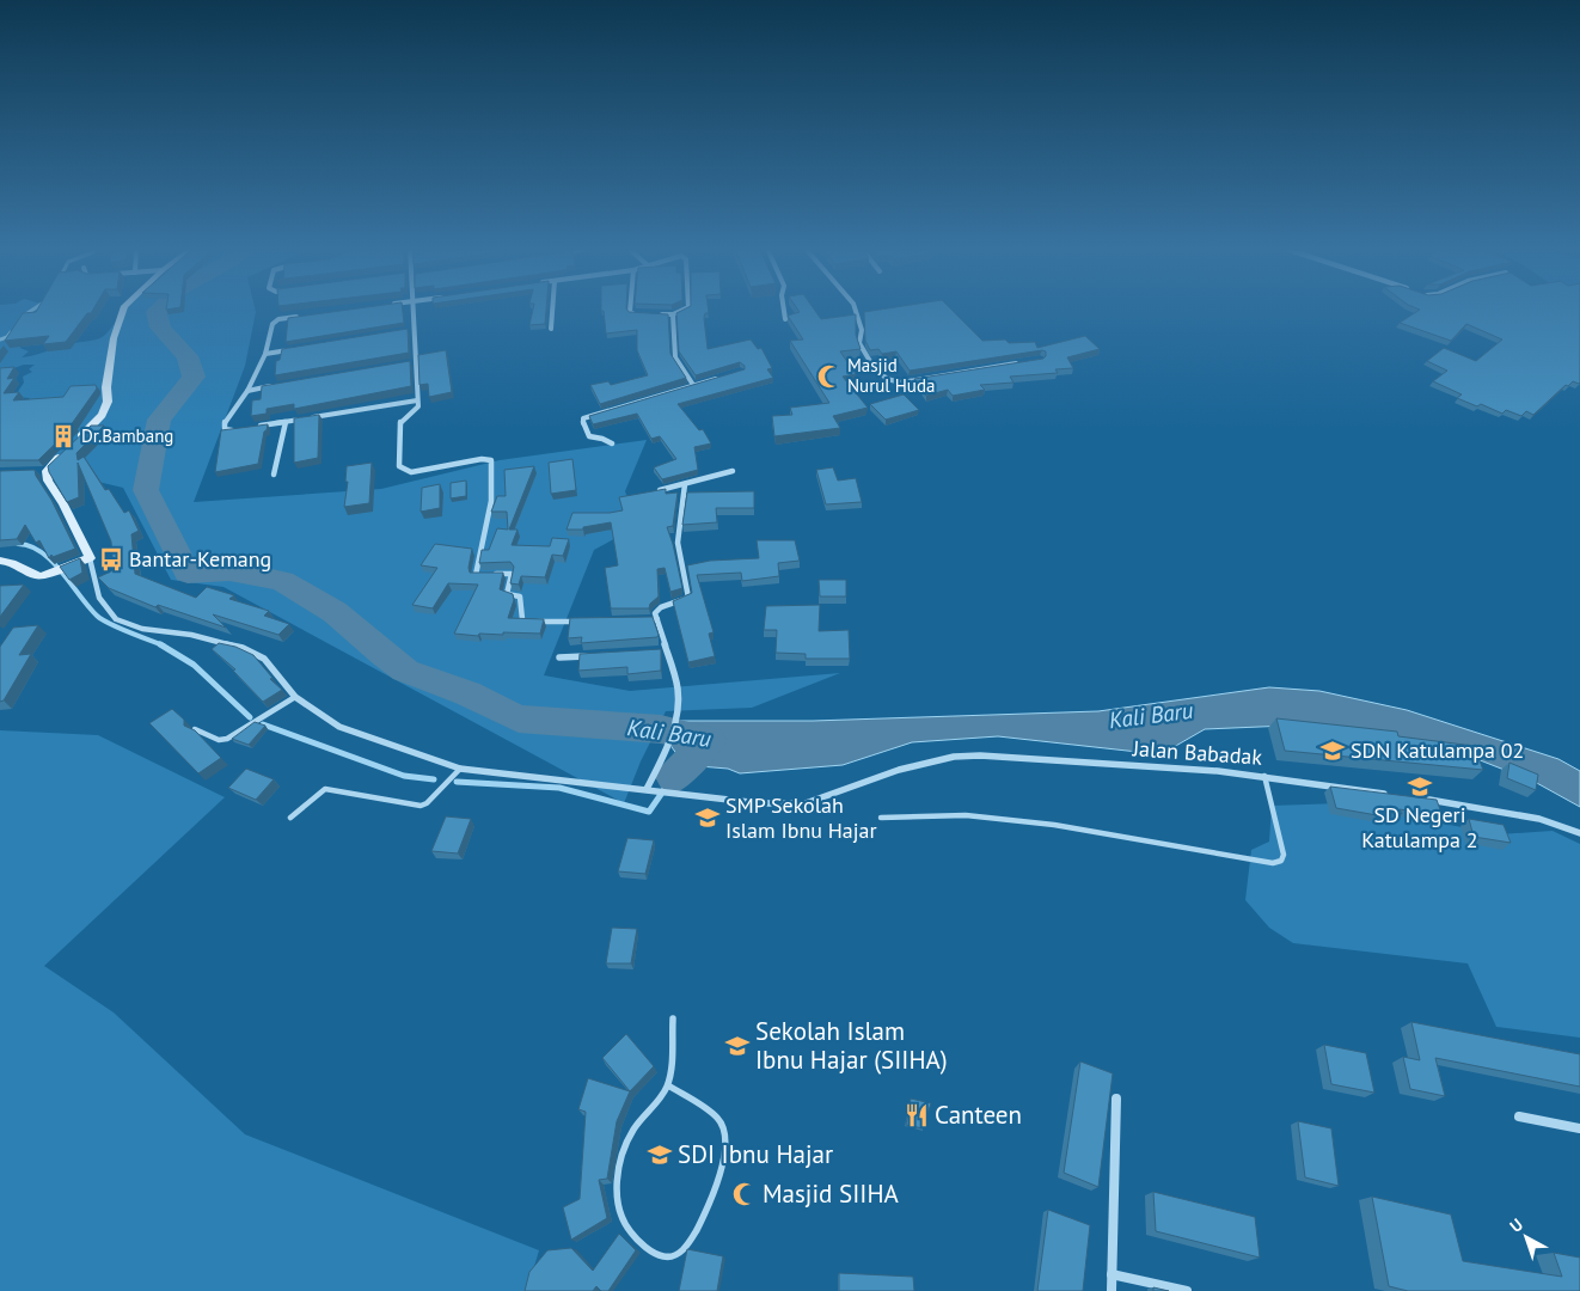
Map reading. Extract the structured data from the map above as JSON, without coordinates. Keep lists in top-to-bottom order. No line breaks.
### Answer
{"streets":{"street":["Jalan Babadak"]},"water":["Kali Baru"],"places":{"mosque":["Masjid Nurul Huda","Masjid SIIHA"],"building":["Dr.Bambang"],"bus stop":["Bantar-Kemang"],"school or university":["SDN Katulampa 02","SD Negeri Katulampa 2","SMP Sekolah Islam Ibnu Hajar","Sekolah Islam Ibnu Hajar (SIIHA)","SDI Ibnu Hajar"],"restaurant":["Canteen"]},"north":"top left"}
